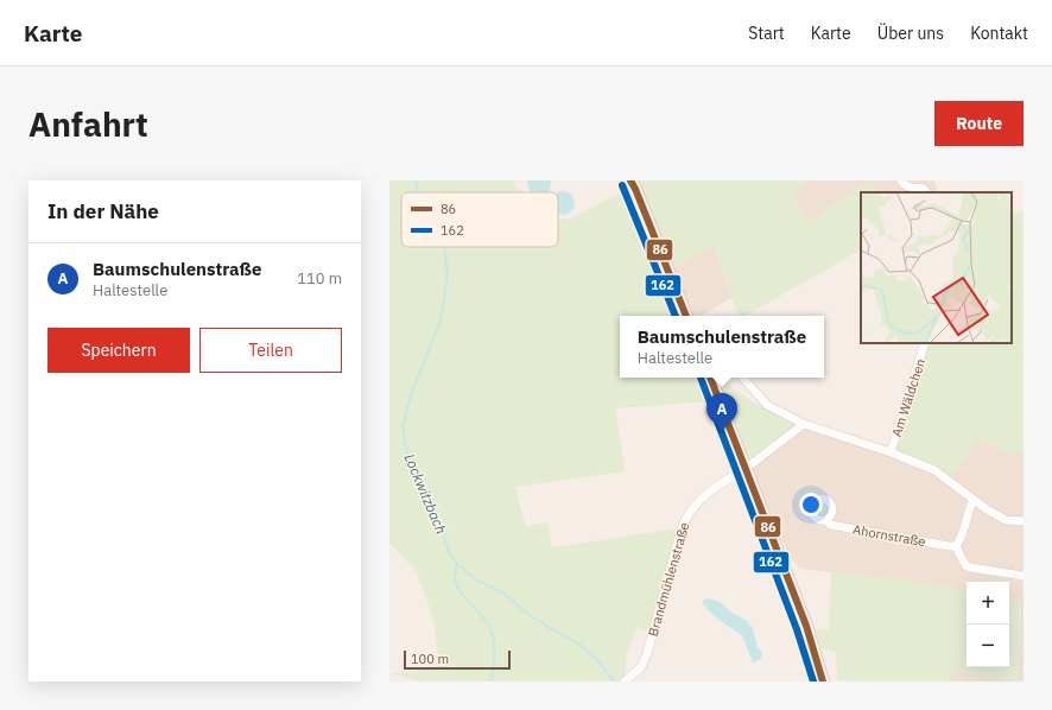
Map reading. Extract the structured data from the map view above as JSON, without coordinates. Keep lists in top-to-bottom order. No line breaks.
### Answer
{"streets":{"street":["Am Wäldchen","Ahornstraße","Brandmühlenstraße"]},"water":["Lockwitzbach"],"lines":["transit line 86","transit line 162"],"legend":["86","162"],"scale_bar":"100 m","page":{"header":"Karte","nav":["Start","Karte","Über uns","Kontakt"],"buttons":["Route",["Speichern","Teilen"]],"title":"Anfahrt","heading":"In der Nähe","list":[{"mark":"A","name":"Baumschulenstraße","note":"Haltestelle","value":"110 m"}],"popup":["Baumschulenstraße","Haltestelle"],"pins":"A","map_buttons":["+","−"],"scale":"100 m"}}
